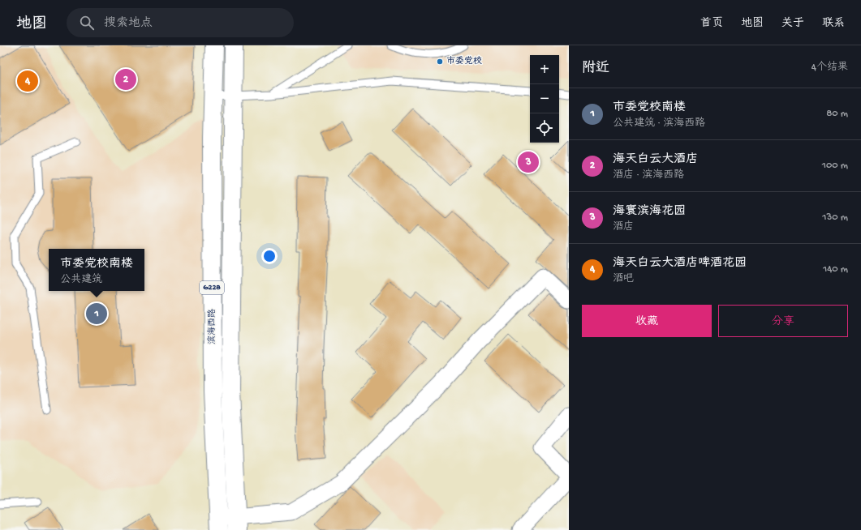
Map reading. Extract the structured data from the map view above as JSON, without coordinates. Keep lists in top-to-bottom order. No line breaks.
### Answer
{"streets":{"highway":["G228","滨海西路"]},"places":["市委党校"],"page":{"header":"地图","search":"搜索地点","nav":["首页","地图","关于","联系"],"heading":["附近","4个结果"],"map_buttons":["+","−"],"pins":["2","4","3","1"],"list":[{"mark":"1","name":"市委党校南楼","note":"公共建筑 · 滨海西路","value":"80 m"},{"mark":"2","name":"海天白云大酒店","note":"酒店 · 滨海西路","value":"100 m"},{"mark":"3","name":"海寰滨海花园","note":"酒店","value":"130 m"},{"mark":"4","name":"海天白云大酒店啤酒花园","note":"酒吧","value":"140 m"}],"popup":["市委党校南楼","公共建筑"],"buttons":["收藏","分享"]}}
